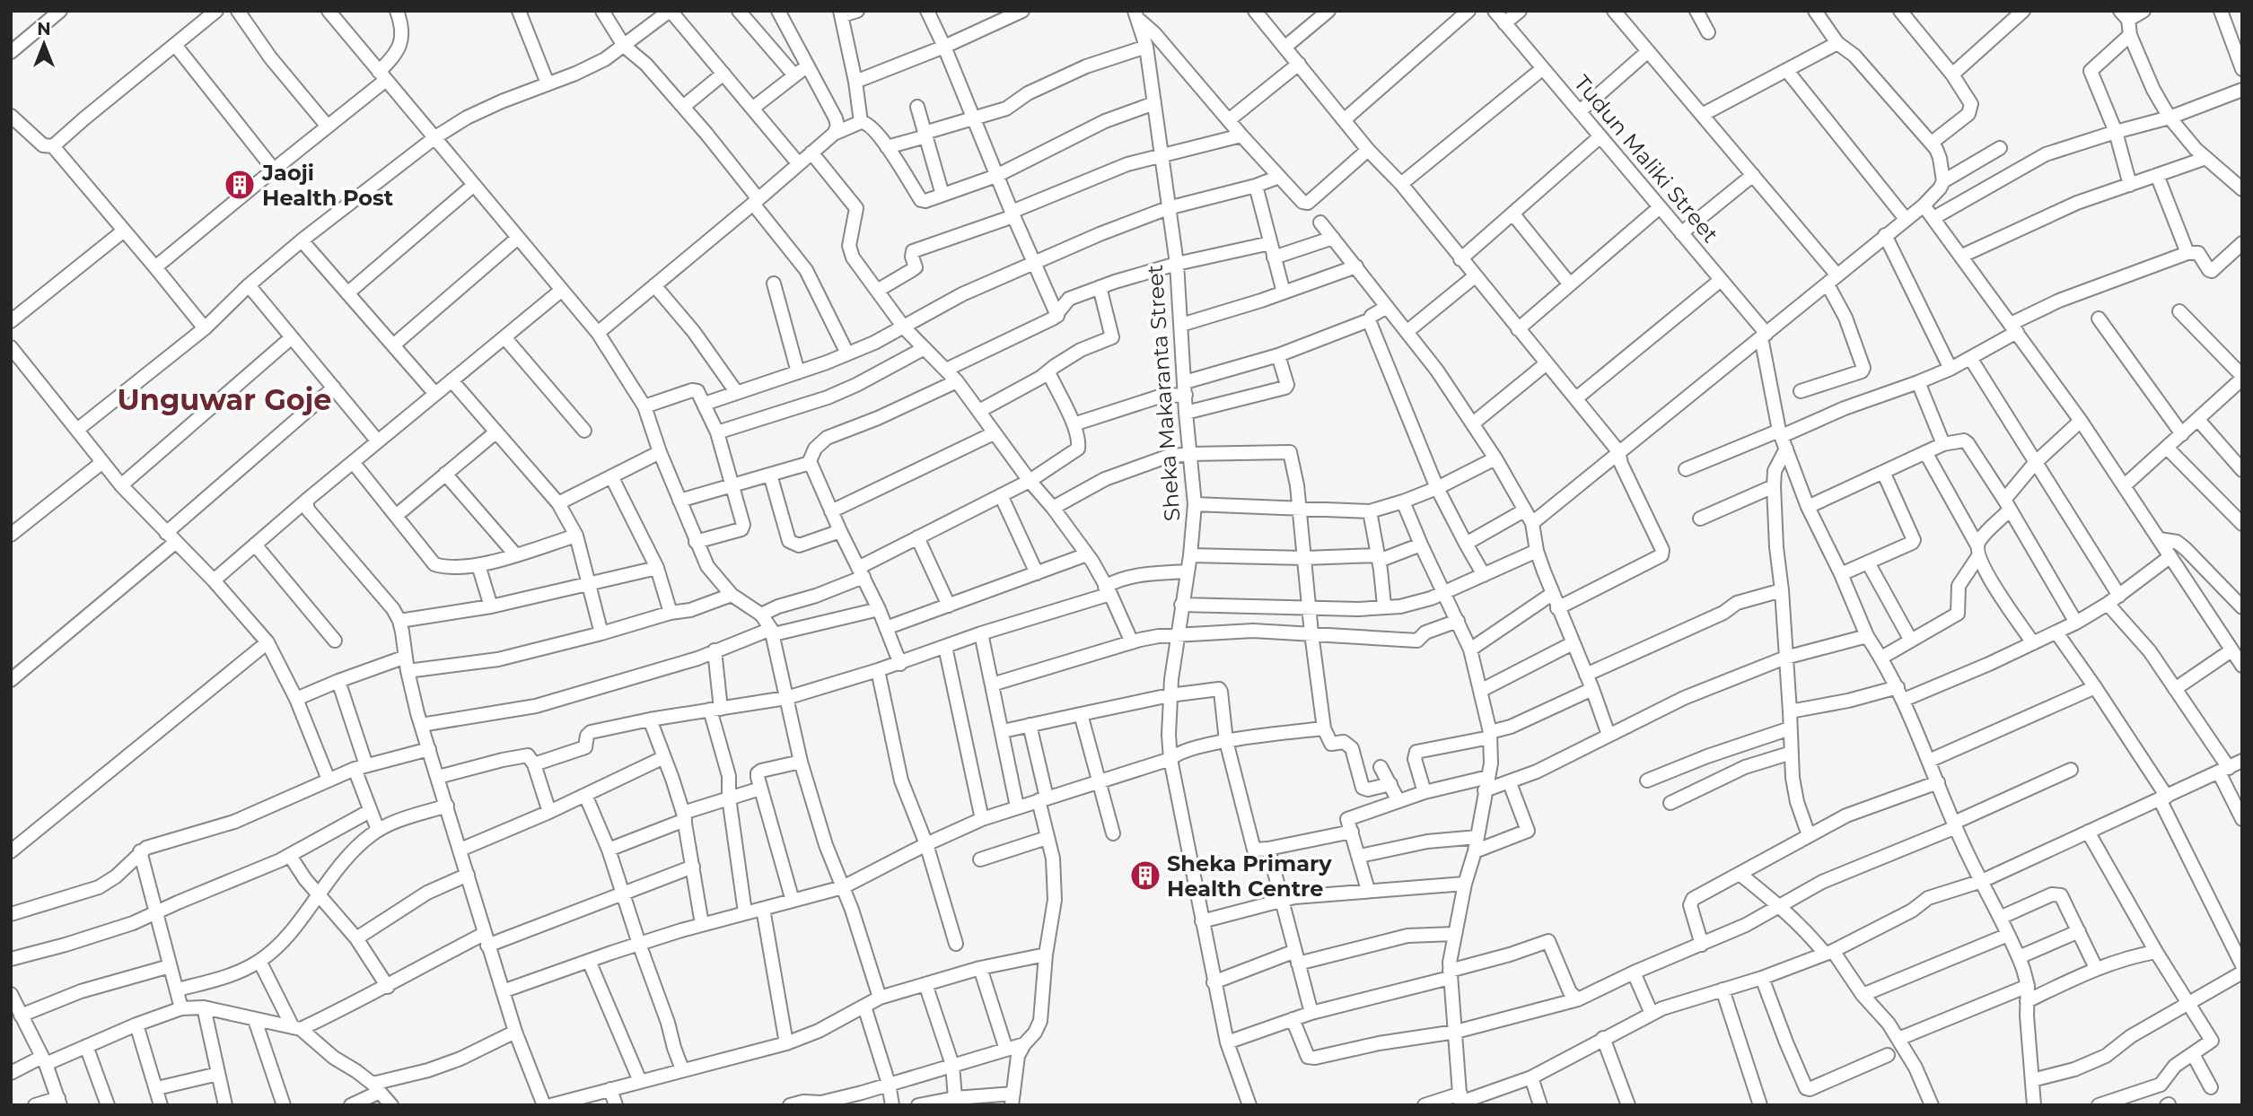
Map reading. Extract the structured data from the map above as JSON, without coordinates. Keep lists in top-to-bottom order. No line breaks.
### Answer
{"streets":{"street":["Tudun Maliki Street","Sheka Makaranta Street"]},"districts":["Unguwar Goje"],"places":{"building":["Jaoji Health Post","Sheka Primary Health Centre"]},"north":"top"}
